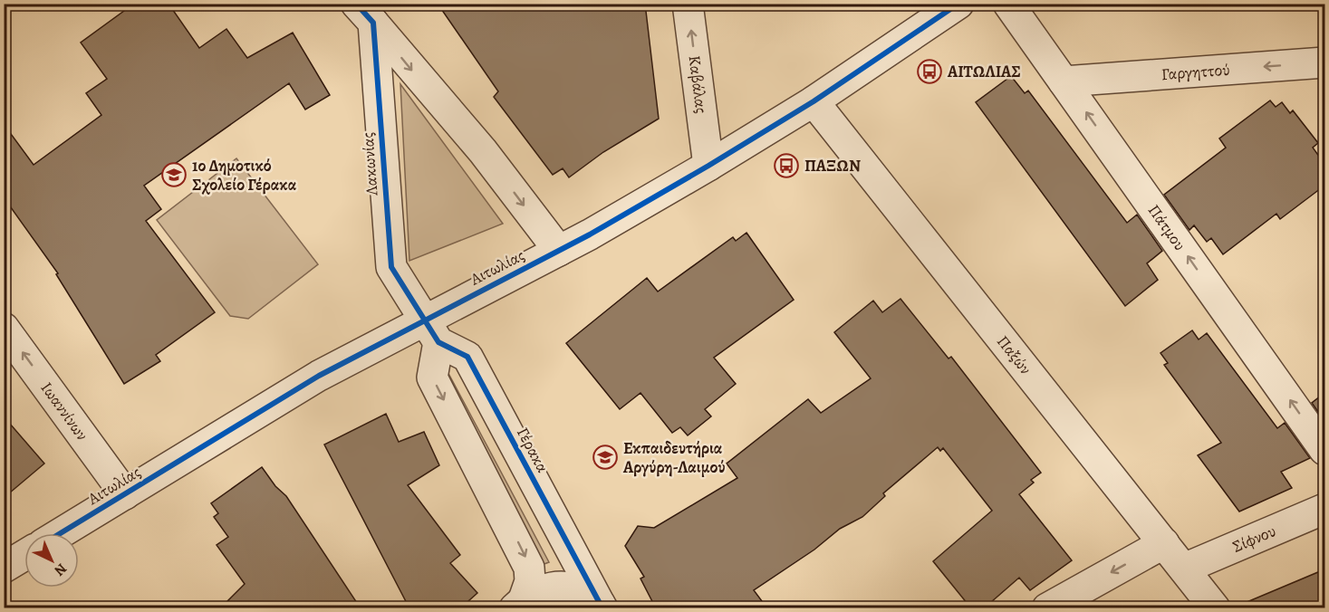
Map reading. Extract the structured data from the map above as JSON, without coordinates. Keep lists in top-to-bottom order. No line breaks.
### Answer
{"streets":{"street":["Γαργηττού","Καβάλας","Λακωνίας","Πάτμου","Αιτωλίας","Παξών","Ιωαννίνων","Γέρακα","Σίφνου"]},"crossings":[["Γαργηττού","Πάτμου"],["Καβάλας","Αιτωλίας"],["Λακωνίας","Αιτωλίας"],["Λακωνίας","Γέρακα"],["Αιτωλίας","Παξών"],["Αιτωλίας","Ιωαννίνων"],["Αιτωλίας","Γέρακα"],["Παξών","Σίφνου"]],"one_way":["Γαργηττού","Καβάλας","Λακωνίας","Πάτμου","Ιωαννίνων"],"places":{"bus stop":["ΑΙΤΩΛΙΑΣ","ΠΑΞΩΝ"],"school or university":["1ο Δημοτικό Σχολείο Γέρακα","Εκπαιδευτήρια Αργύρη-Λαιμού"]},"north":"bottom right"}
